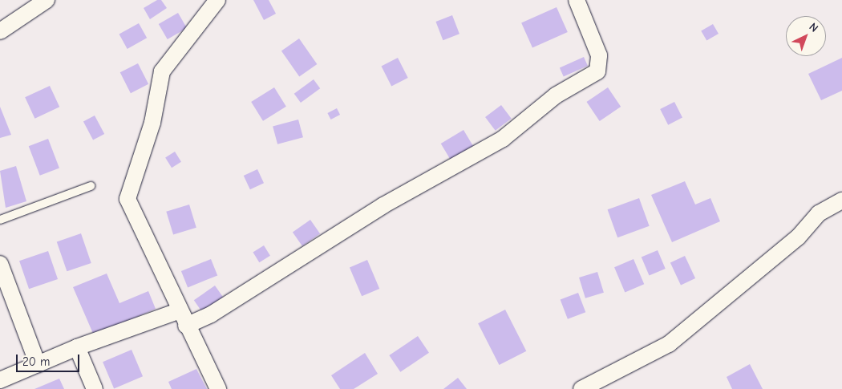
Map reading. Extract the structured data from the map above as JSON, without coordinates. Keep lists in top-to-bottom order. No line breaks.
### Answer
{"scale_bar":"20 m","north":"top right"}
